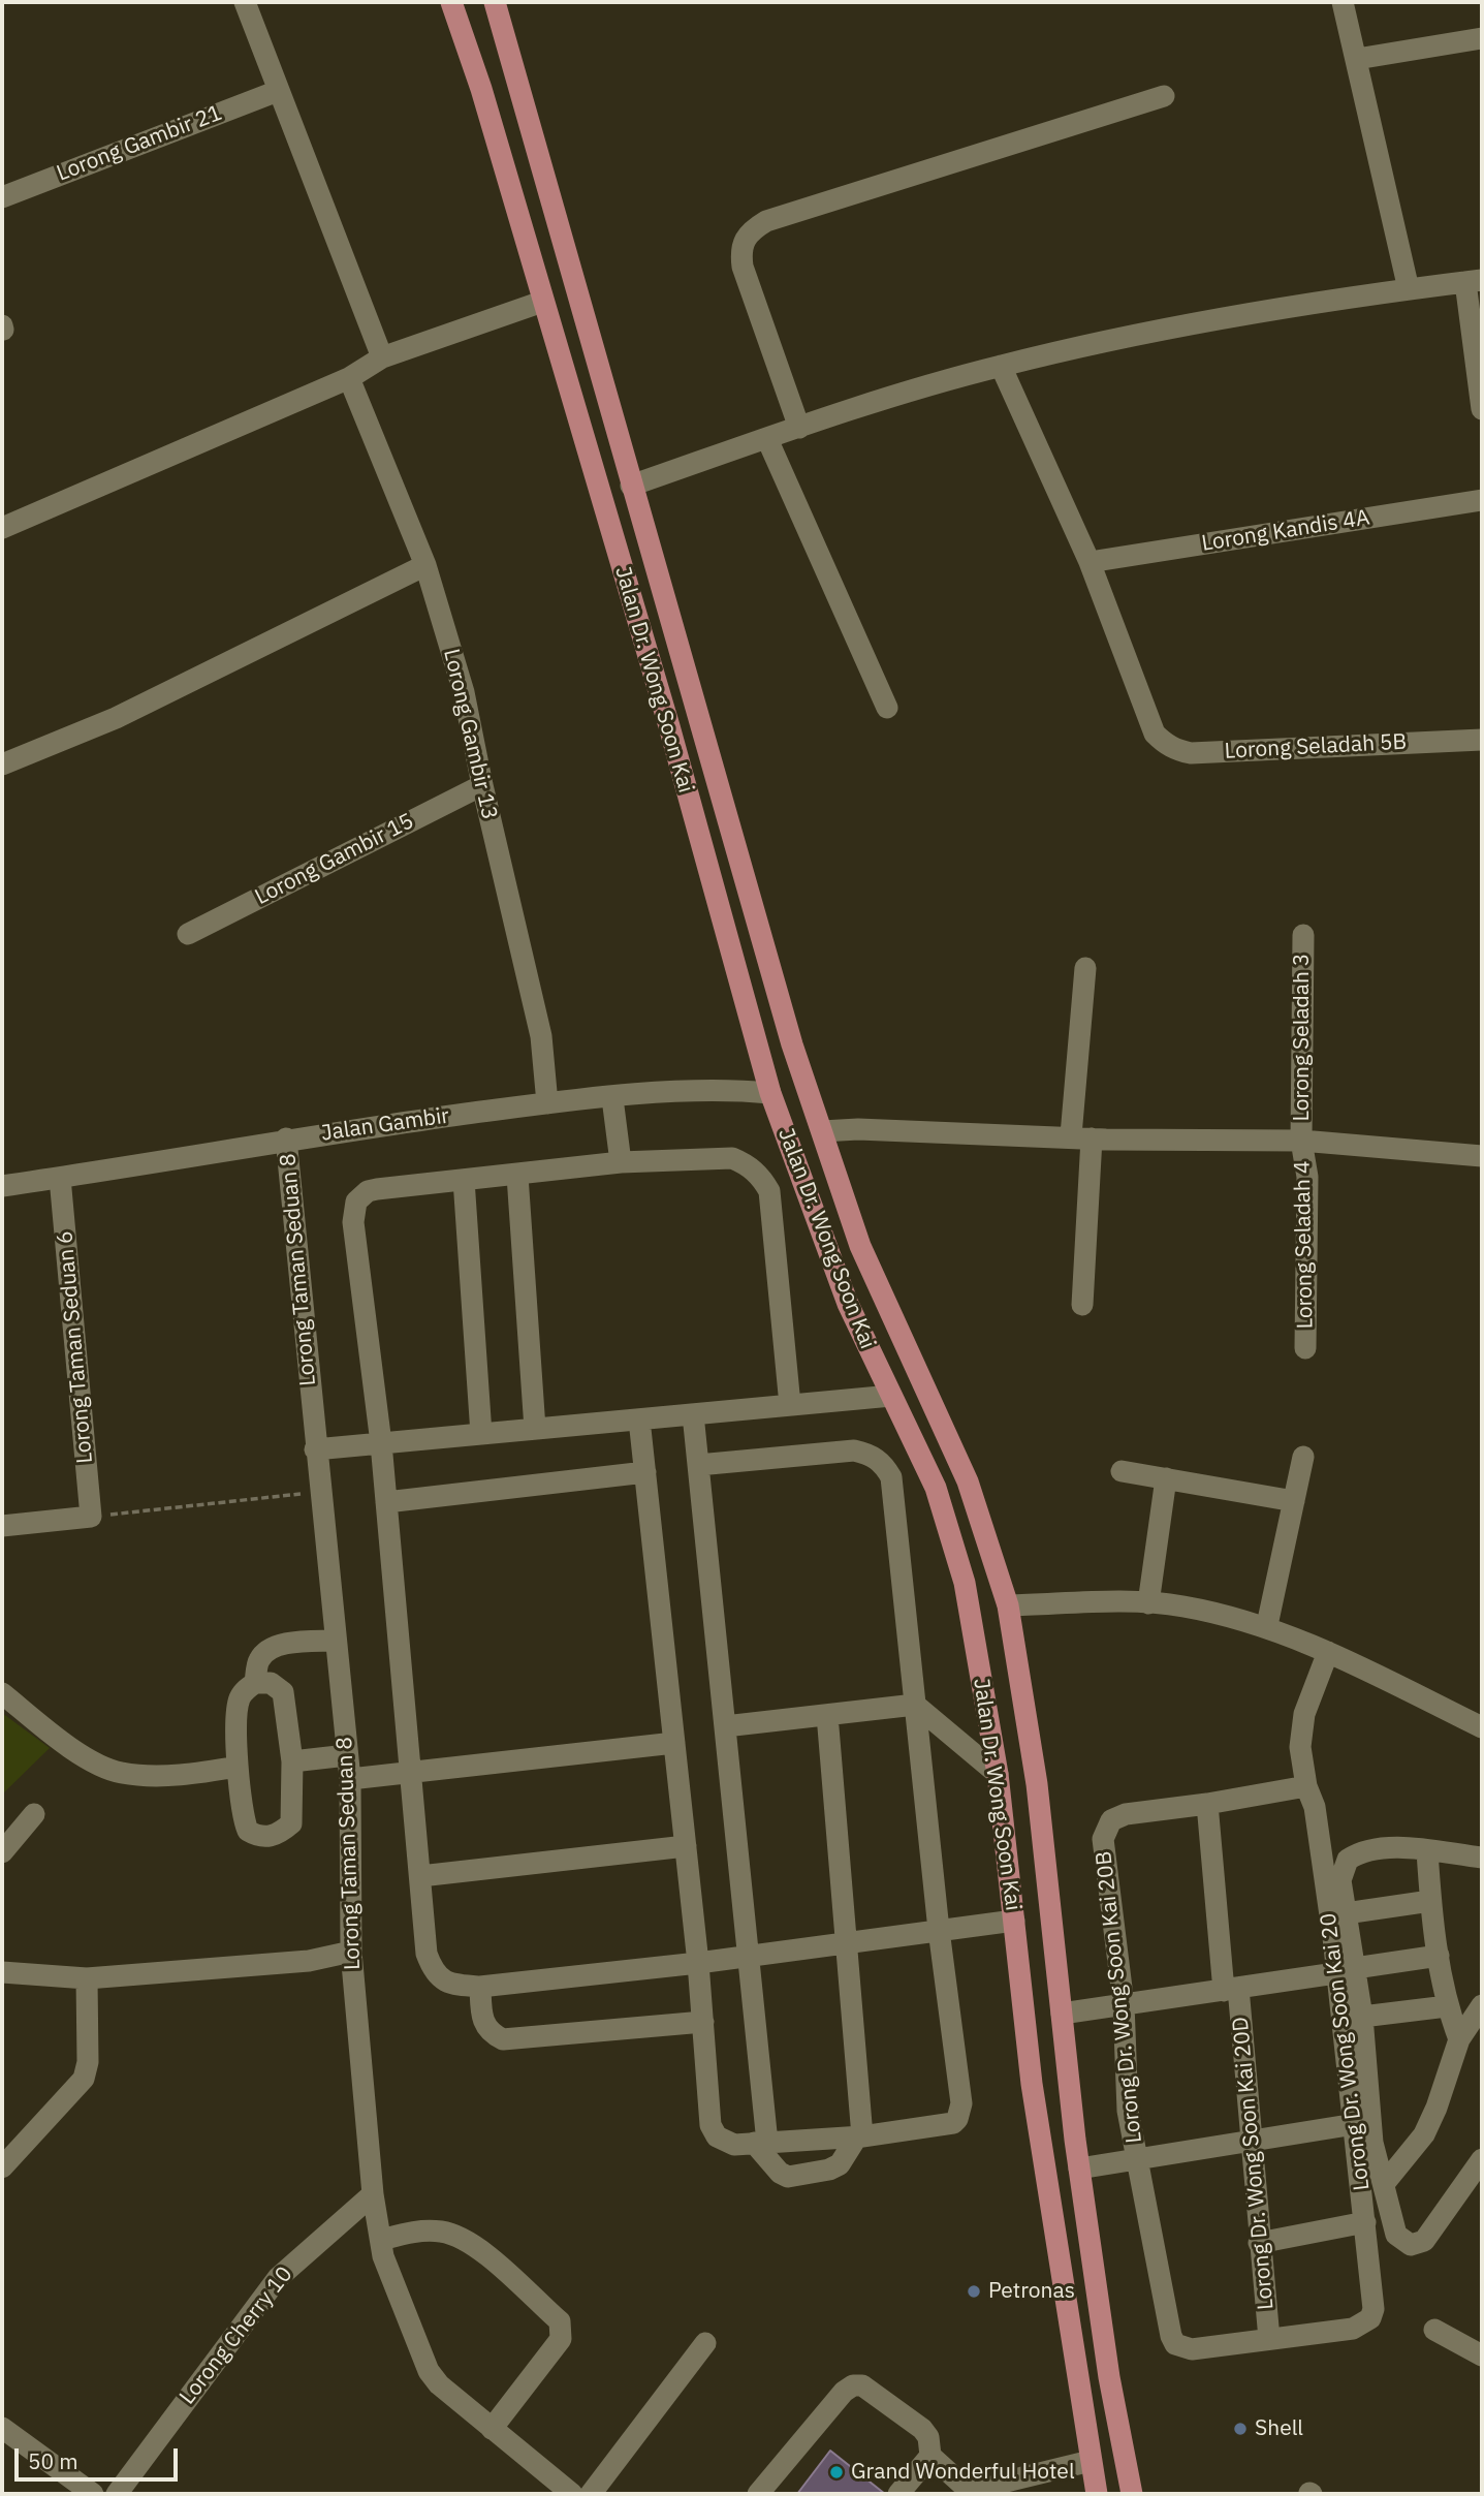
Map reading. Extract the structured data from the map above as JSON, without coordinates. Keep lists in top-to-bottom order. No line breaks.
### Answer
{"streets":{"main road":["Jalan Dr. Wong Soon Kai"],"street":["Lorong Gambir 21","Lorong Kandis 4A","Lorong Gambir 13","Lorong Seladah 5B","Lorong Gambir 15","Lorong Seladah 3","Jalan Gambir","Lorong Seladah 4","Lorong Taman Seduan 8","Lorong Taman Seduan 6","Lorong Dr. Wong Soon Kai 20B","Lorong Dr. Wong Soon Kai 20","Lorong Dr. Wong Soon Kai 20D","Lorong Cherry 10"]},"crossings":[["Lorong Kandis 4A","Lorong Seladah 5B"],["Jalan Dr. Wong Soon Kai","Jalan Gambir"],["Lorong Gambir 13","Lorong Gambir 15"],["Lorong Gambir 13","Jalan Gambir"],["Lorong Seladah 3","Lorong Seladah 4"],["Jalan Gambir","Lorong Taman Seduan 8"],["Jalan Gambir","Lorong Taman Seduan 6"],["Lorong Taman Seduan 8","Lorong Cherry 10"],["Lorong Dr. Wong Soon Kai 20B","Lorong Dr. Wong Soon Kai 20"],["Lorong Dr. Wong Soon Kai 20B","Lorong Dr. Wong Soon Kai 20D"],["Lorong Dr. Wong Soon Kai 20","Lorong Dr. Wong Soon Kai 20D"]],"places":["Petronas","Shell","Grand Wonderful Hotel"],"scale_bar":"50 m"}
